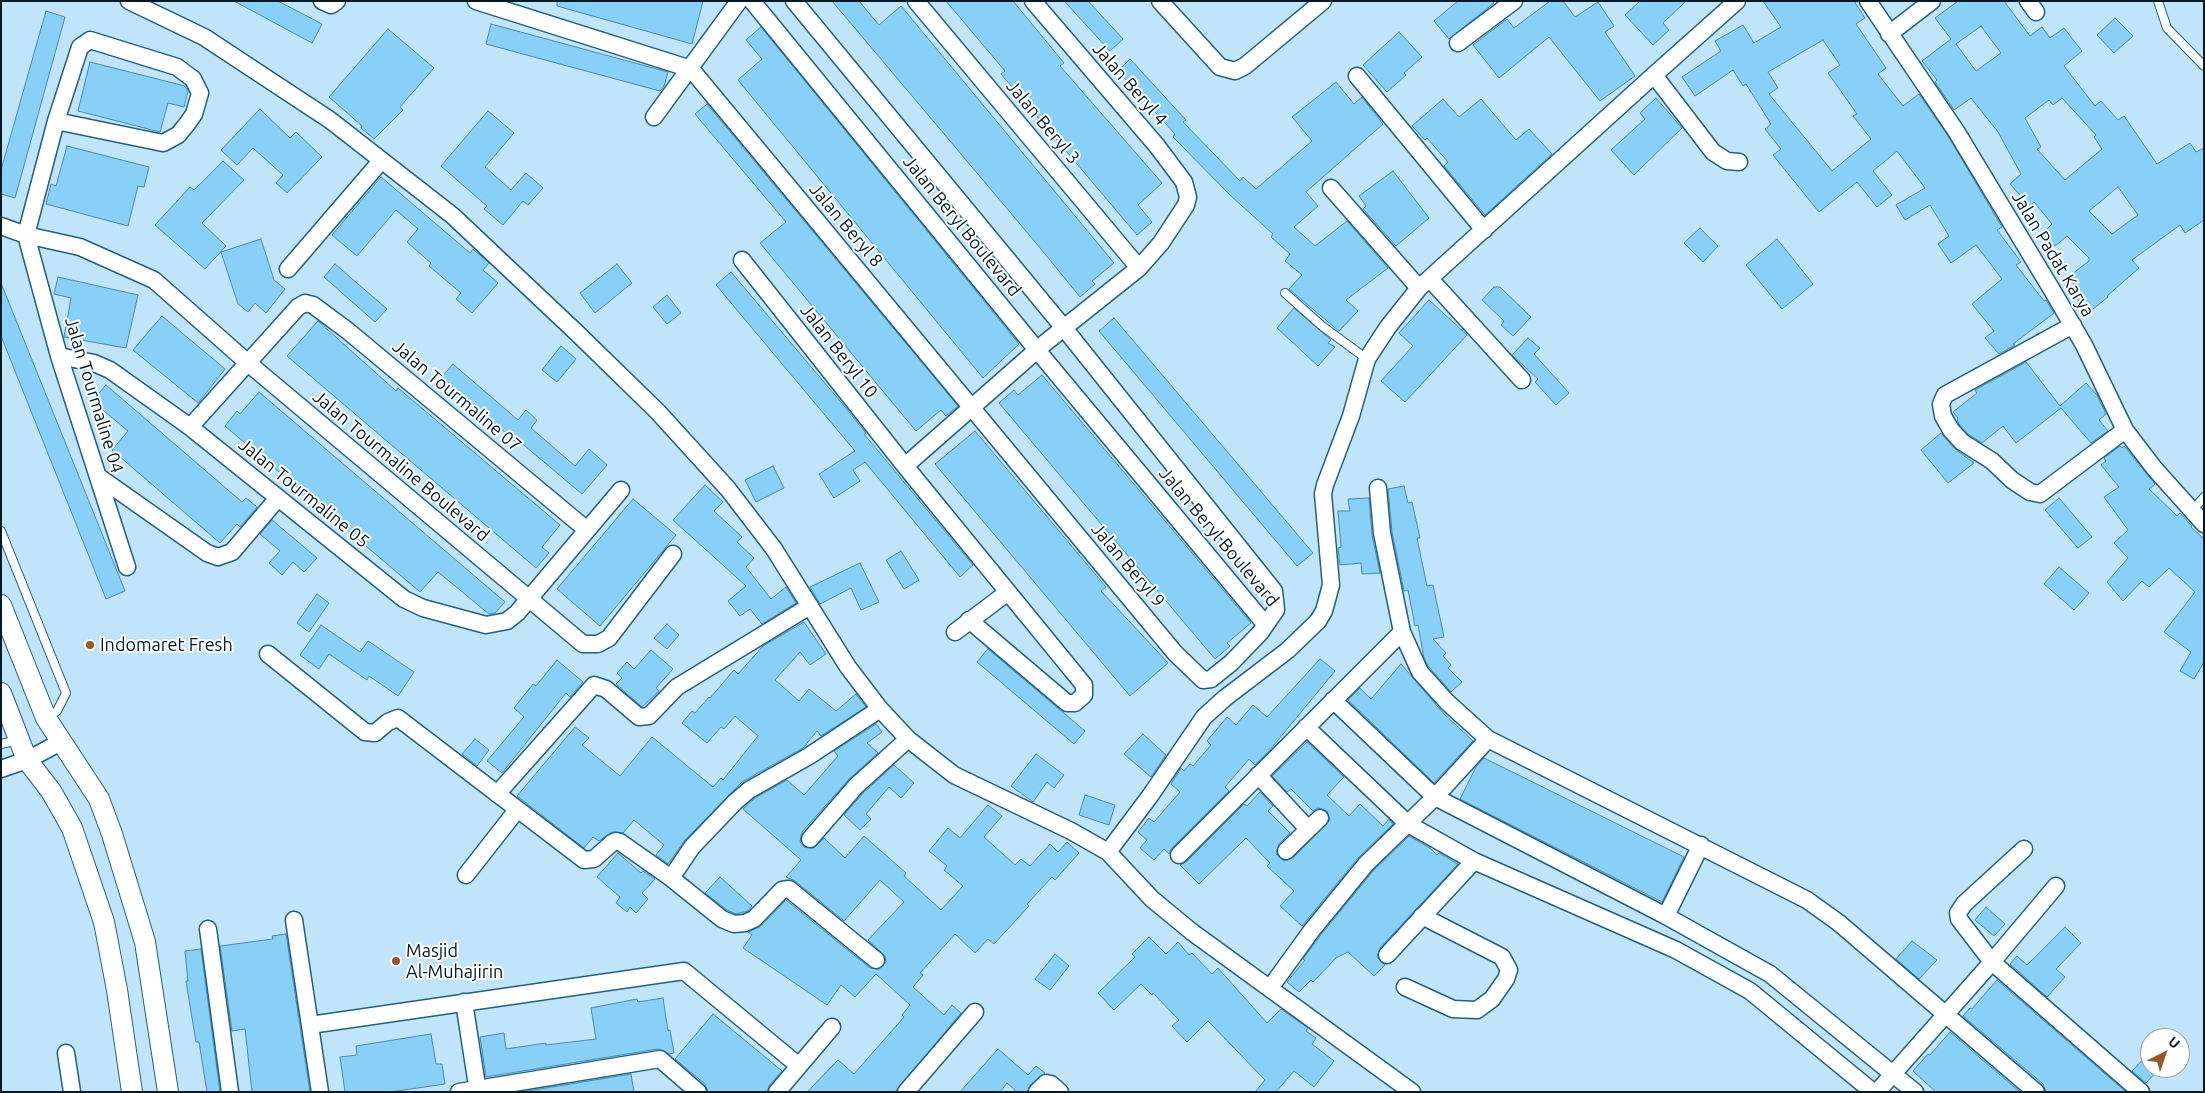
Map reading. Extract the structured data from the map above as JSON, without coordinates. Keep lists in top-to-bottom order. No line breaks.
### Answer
{"streets":{"street":["Jalan Beryl 4","Jalan Beryl 3","Jalan Beryl 8","Jalan Beryl Boulevard","Jalan Padat Karya","Jalan Beryl 10","Jalan Tourmaline 04","Jalan Tourmaline 07","Jalan Tourmaline Boulevard","Jalan Tourmaline 05","Jalan Beryl 9"]},"crossings":[["Jalan Beryl 4","Jalan Beryl 3"],["Jalan Beryl 8","Jalan Beryl 9"],["Jalan Beryl Boulevard","Jalan Beryl 9"],["Jalan Tourmaline 04","Jalan Tourmaline Boulevard"],["Jalan Tourmaline 04","Jalan Tourmaline 05"],["Jalan Tourmaline 07","Jalan Tourmaline Boulevard"],["Jalan Tourmaline 07","Jalan Tourmaline 05"],["Jalan Tourmaline Boulevard","Jalan Tourmaline 05"]],"places":["Indomaret Fresh","Masjid Al-Muhajirin"],"north":"top right"}
